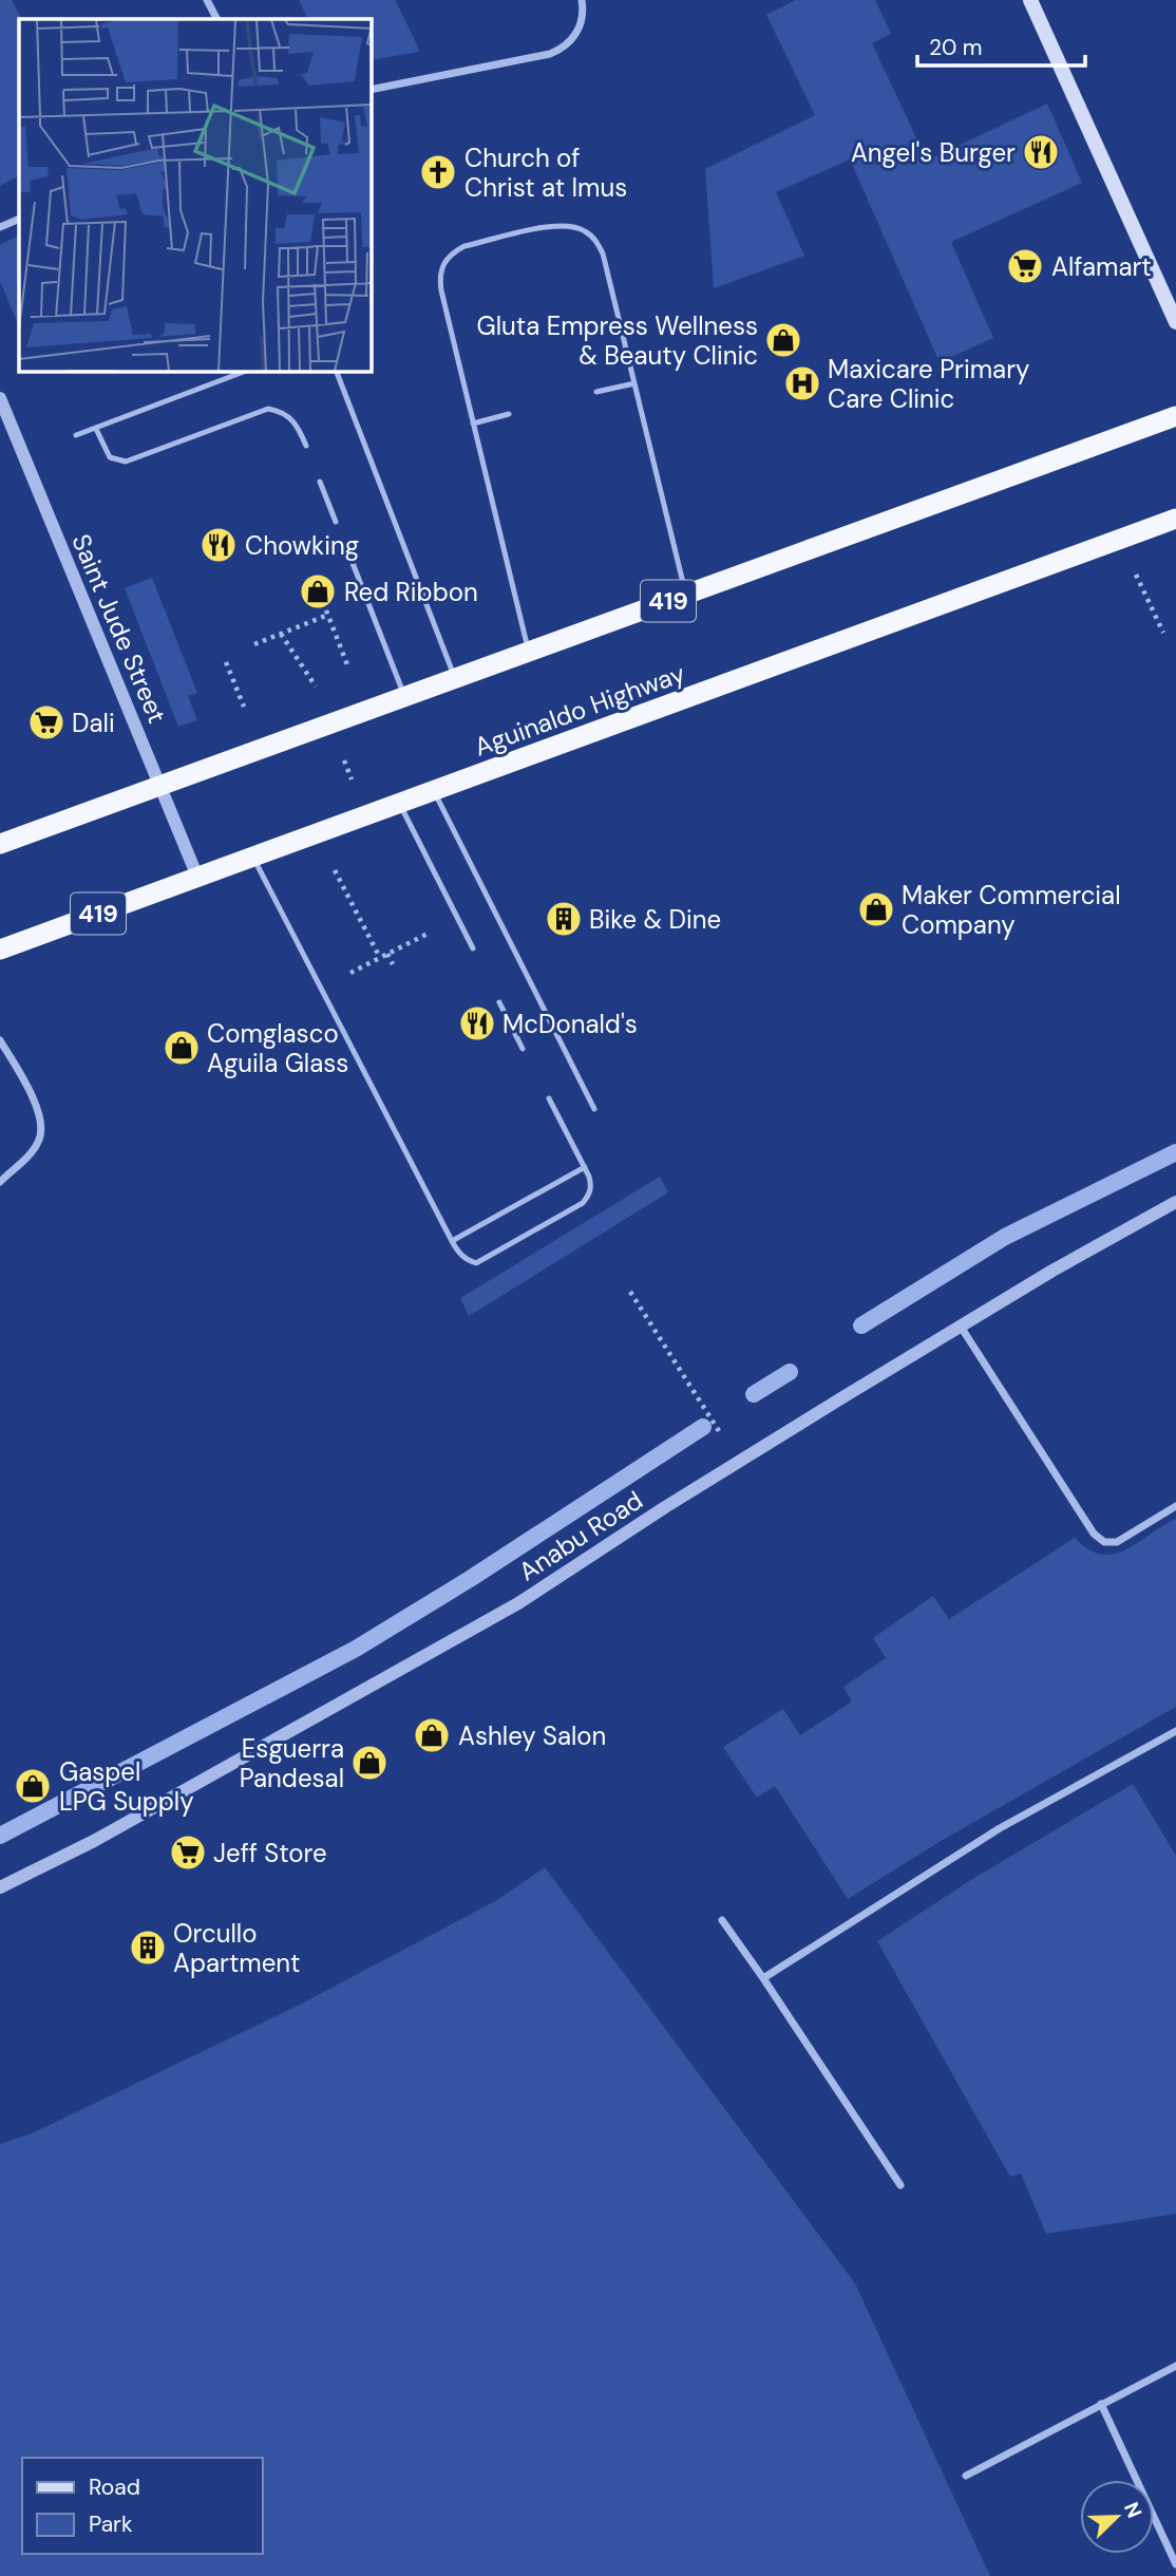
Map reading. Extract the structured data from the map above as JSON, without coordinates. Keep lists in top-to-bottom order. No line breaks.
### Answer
{"streets":{"highway":["419","Aguinaldo Highway"],"street":["Saint Jude Street","Anabu Road"]},"crossings":[["419","Saint Jude Street"],["Saint Jude Street","Aguinaldo Highway"]],"places":{"restaurant":["Angel's Burger","Chowking","McDonald's"],"church":["Church of Christ at Imus"],"supermarket":["Alfamart","Dali","Jeff Store"],"shop":["Gluta Empress Wellness & Beauty Clinic","Red Ribbon","Maker Commercial Company","Comglasco Aguila Glass","Ashley Salon","Esguerra Pandesal","Gaspel LPG Supply"],"hospital":["Maxicare Primary Care Clinic"],"building":["Bike & Dine","Orcullo Apartment"]},"legend":["Road","Park"],"scale_bar":"20 m","north":"top right"}
